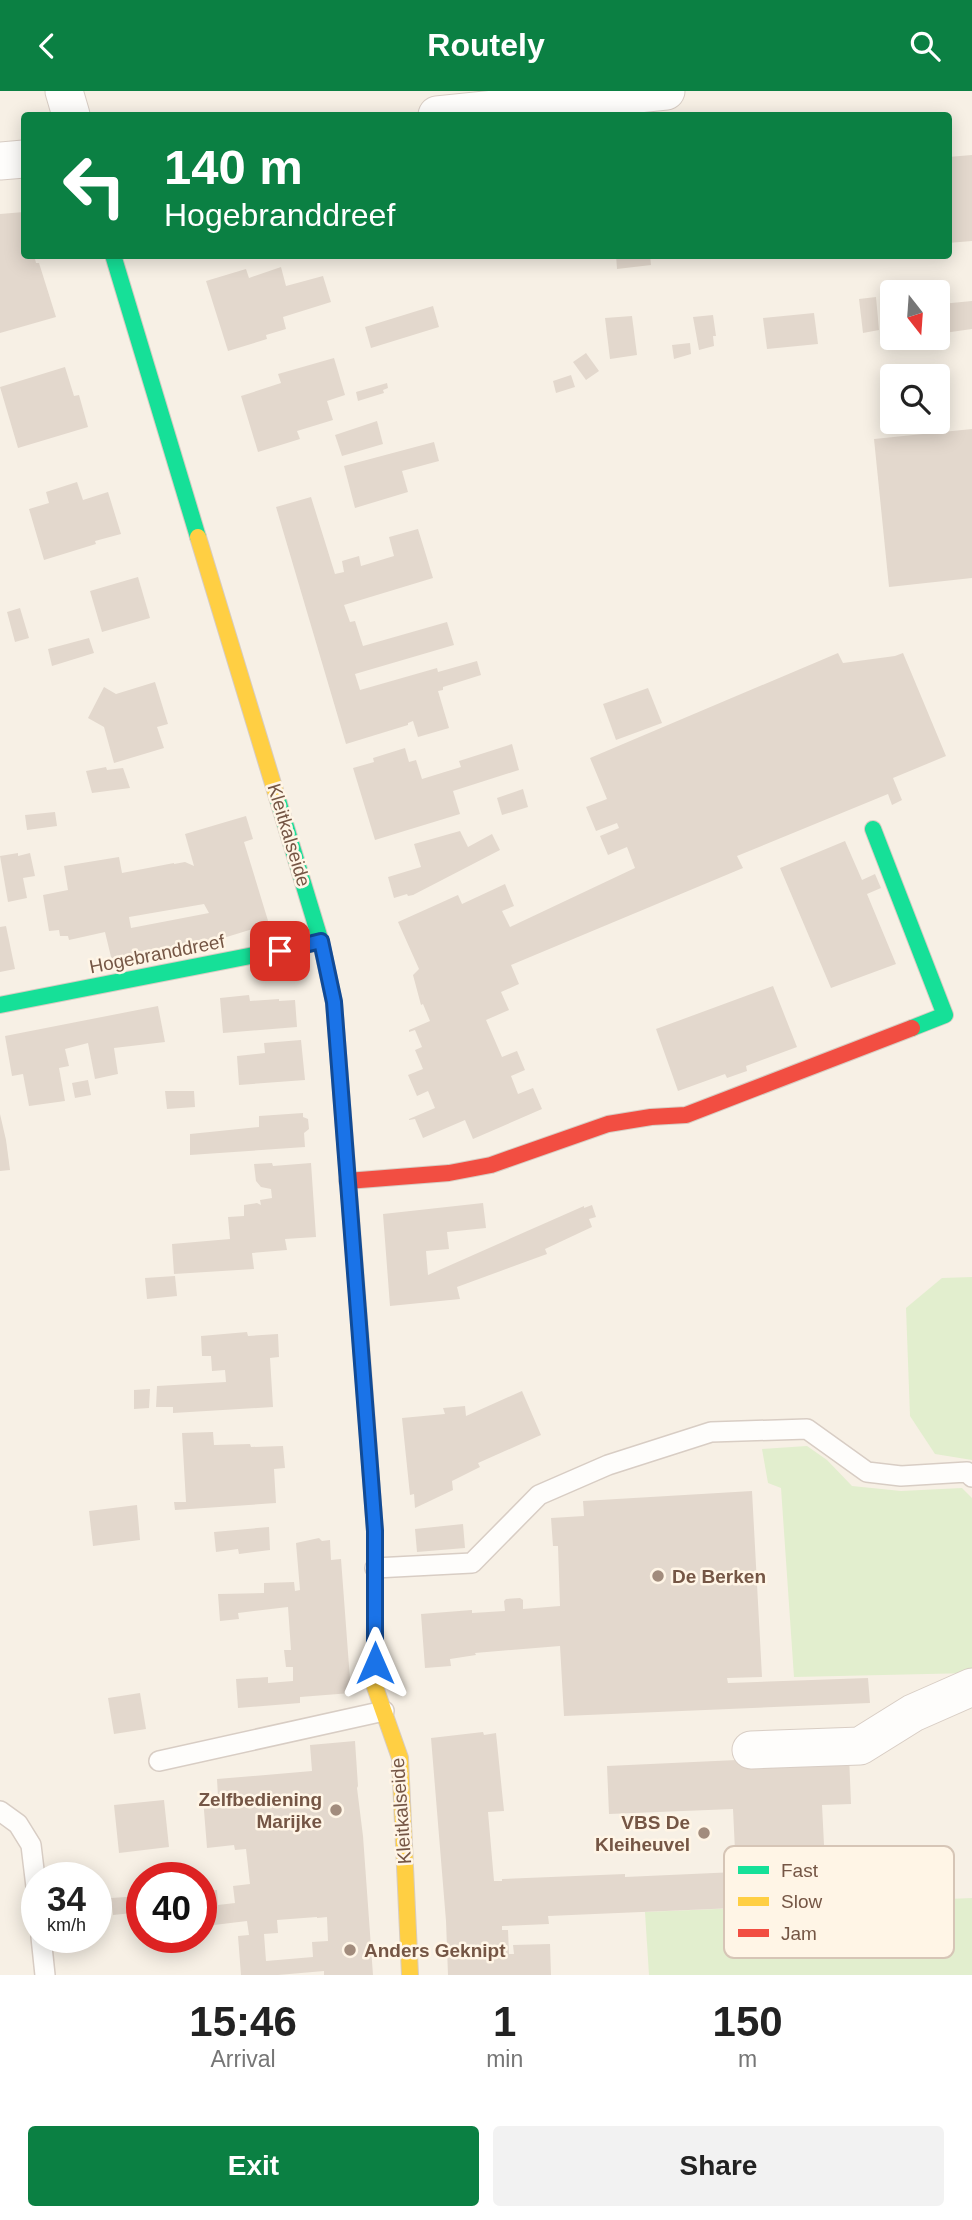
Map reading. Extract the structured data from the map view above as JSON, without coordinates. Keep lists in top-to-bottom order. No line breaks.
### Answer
{"streets":{"street":["Kleitkalseide","Hogebranddreef"]},"crossings":[["Kleitkalseide","Hogebranddreef"]],"places":["De Berken","Zelfbediening Marijke","VBS De Kleiheuvel","Anders Geknipt"],"legend":["Fast","Slow","Jam"],"north":"bottom","page":{"header":"Routely","turn":["140 m","Hogebranddreef"],"speed":"34 km/h","limit":"40","eta":["15:46","Arrival","1","min","150","m"],"buttons":["Exit","Share"]}}
